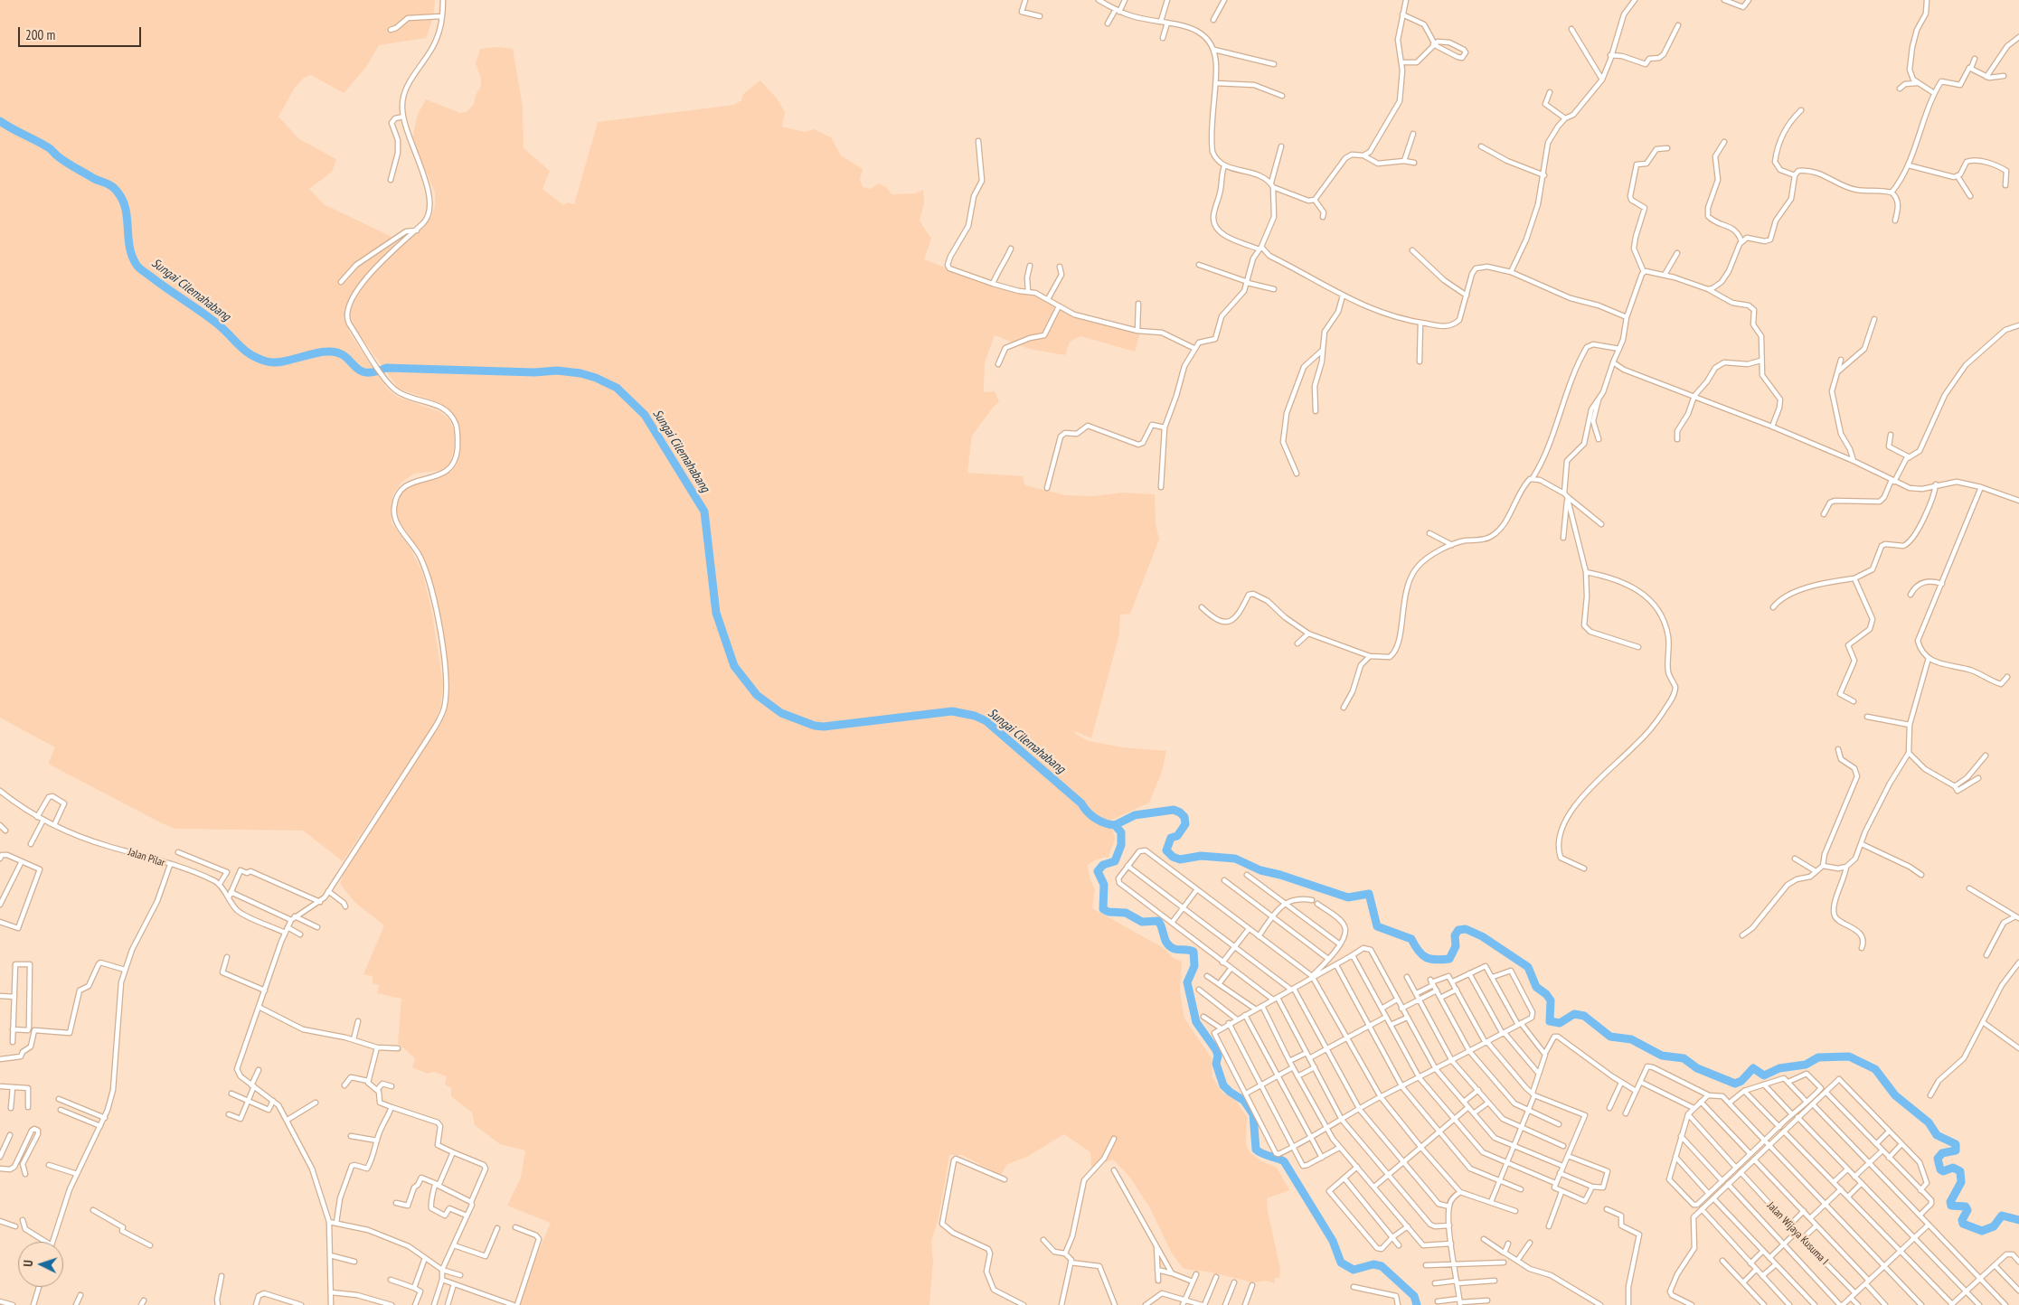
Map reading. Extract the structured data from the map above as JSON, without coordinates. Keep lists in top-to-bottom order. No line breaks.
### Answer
{"streets":{"street":["Jalan Pilar","Jalan Wijaya Kusuma I"]},"water":["Sungai Cilemahabang"],"scale_bar":"200 m","north":"left"}
